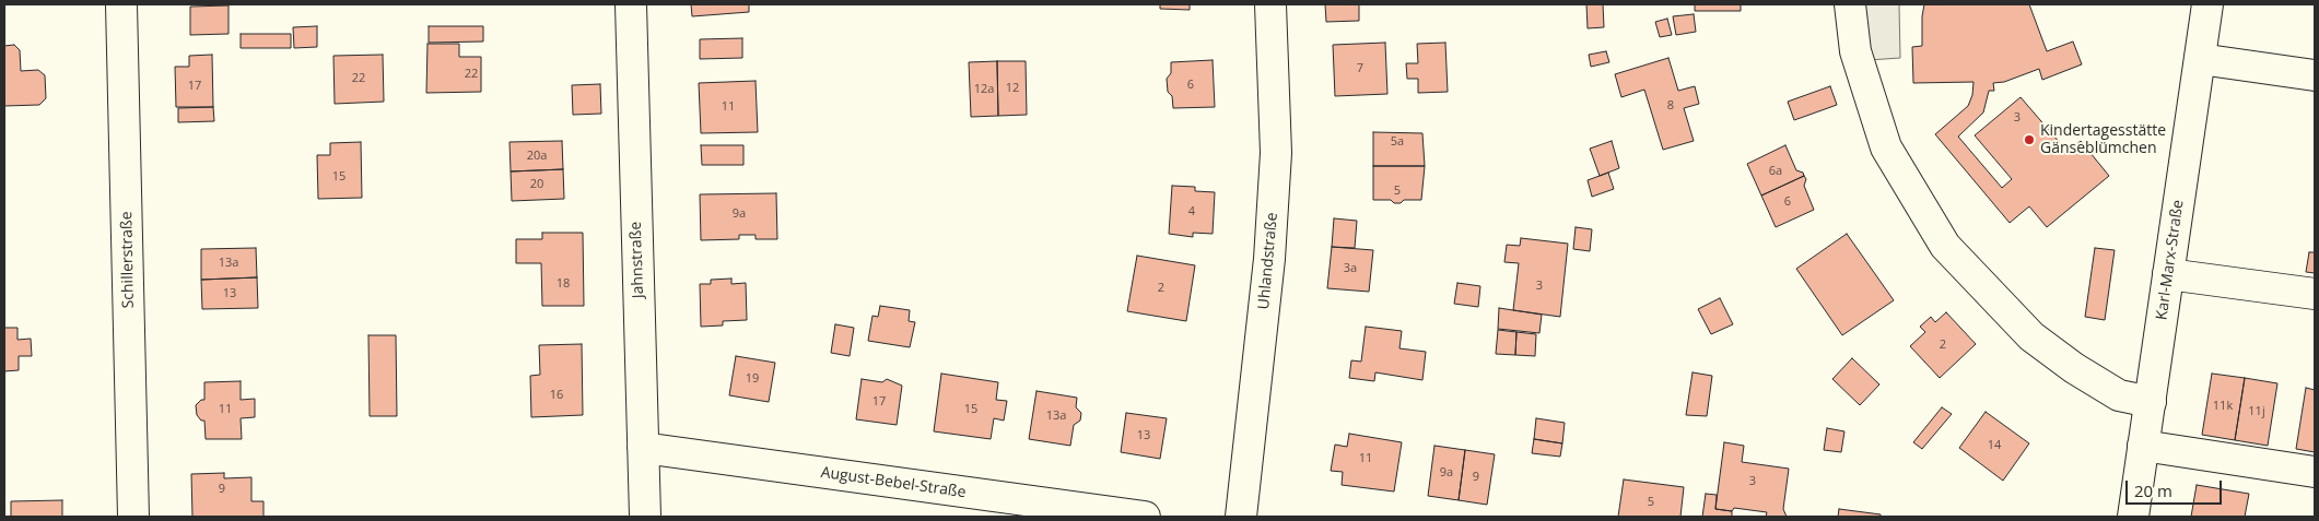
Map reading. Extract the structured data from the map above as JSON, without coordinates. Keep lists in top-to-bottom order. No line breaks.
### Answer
{"streets":{"street":["Schillerstraße","Jahnstraße","Karl-Marx-Straße","Uhlandstraße","August-Bebel-Straße"]},"crossings":[["Jahnstraße","August-Bebel-Straße"]],"places":["Kindertagesstätte Gänseblümchen"],"house_numbers":["7","22","22","6","17","12","12a","8","11","3","5a","20a","6a","15","20","5","6","4","9a","13a","3a","18","3","2","13","2","19","16","17","11k","11","15","11j","13a","13","14","11","9a","9","3","9","5"],"scale_bar":"20 m"}
